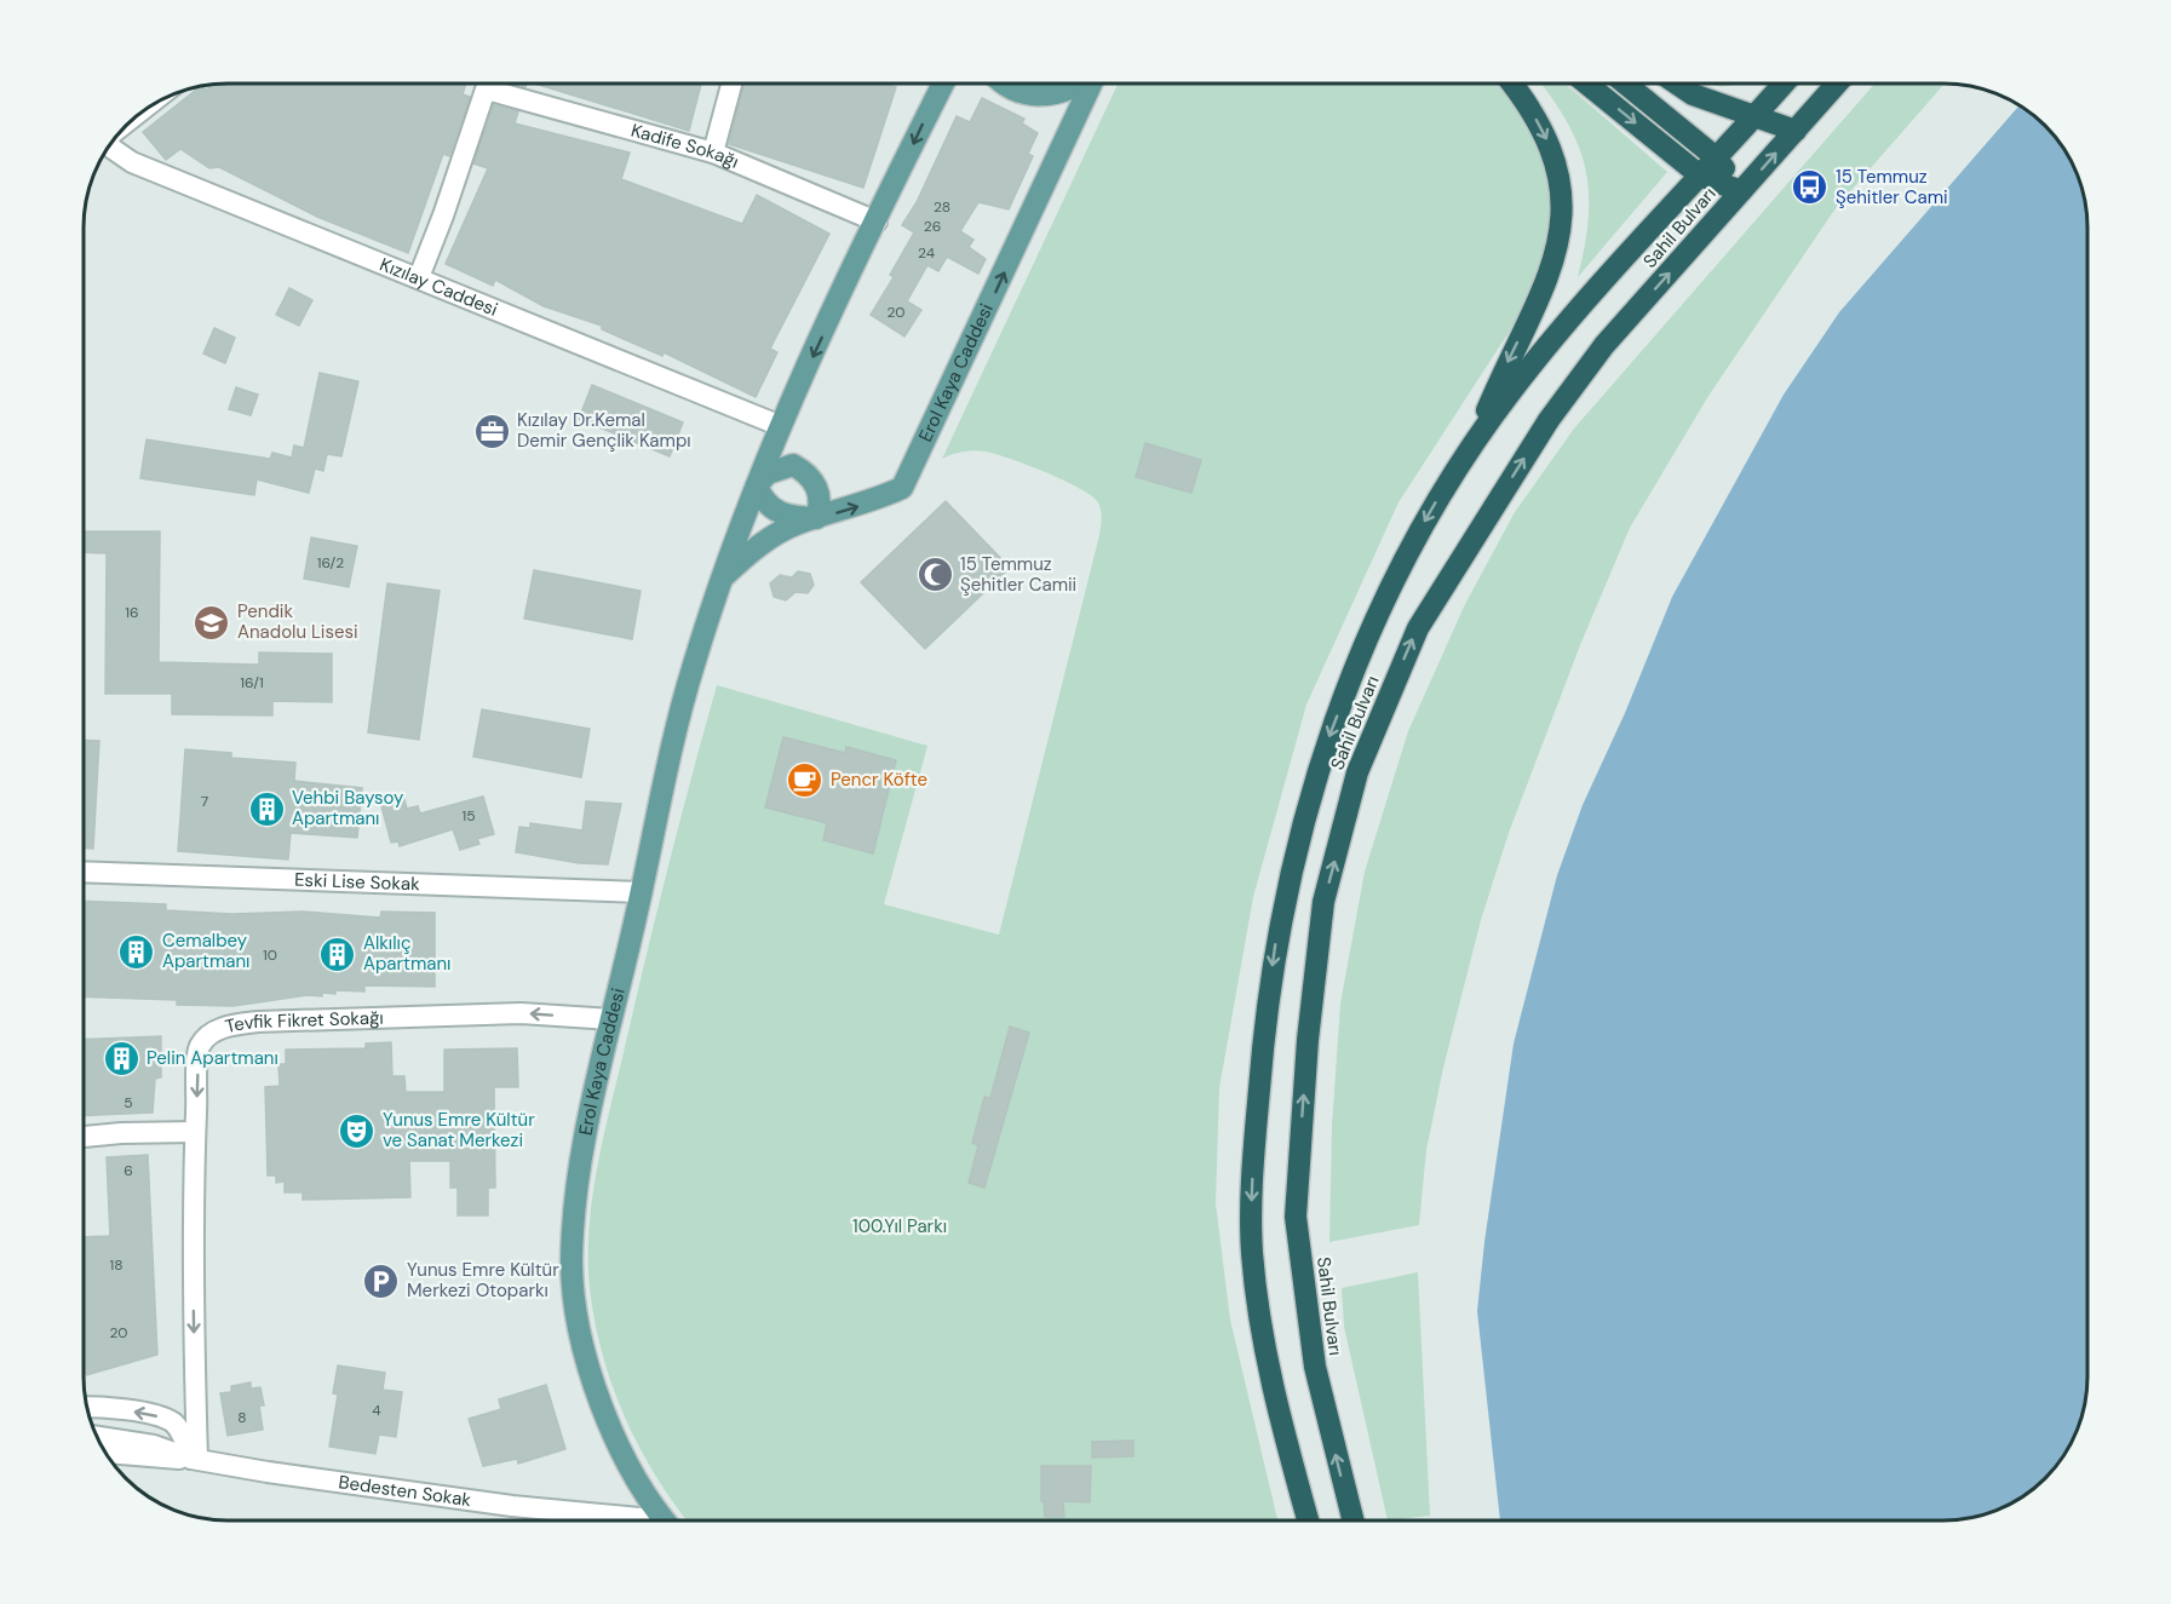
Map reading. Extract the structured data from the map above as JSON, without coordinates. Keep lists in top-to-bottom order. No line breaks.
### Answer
{"streets":{"highway":["Sahil Bulvarı"],"main road":["Erol Kaya Caddesi"],"street":["Kadife Sokağı","Kızılay Caddesi","Eski Lise Sokak","Tevfik Fikret Sokağı","Bedesten Sokak"]},"crossings":[["Kadife Sokağı","Erol Kaya Caddesi"],["Kızılay Caddesi","Erol Kaya Caddesi"],["Erol Kaya Caddesi","Eski Lise Sokak"],["Erol Kaya Caddesi","Tevfik Fikret Sokağı"],["Tevfik Fikret Sokağı","Bedesten Sokak"]],"parks":["100.Yıl Parkı"],"places":{"bus stop":["15 Temmuz Şehitler Cami"],"office":["Kızılay Dr.Kemal Demir Gençlik Kampı"],"mosque":["15 Temmuz Şehitler Camii"],"school or university":["Pendik Anadolu Lisesi"],"cafe":["Pencr Köfte"],"building":["Vehbi Baysoy Apartmanı","Cemalbey Apartmanı","Alkılıç Apartmanı","Pelin Apartmanı"],"theatre":["Yunus Emre Kültür ve Sanat Merkezi"],"parking":["Yunus Emre Kültür Merkezi Otoparkı"]},"house_numbers":["28","26","24","20","16/2","16","16/1","7","15","10","5","6","18","20","4","8"]}
